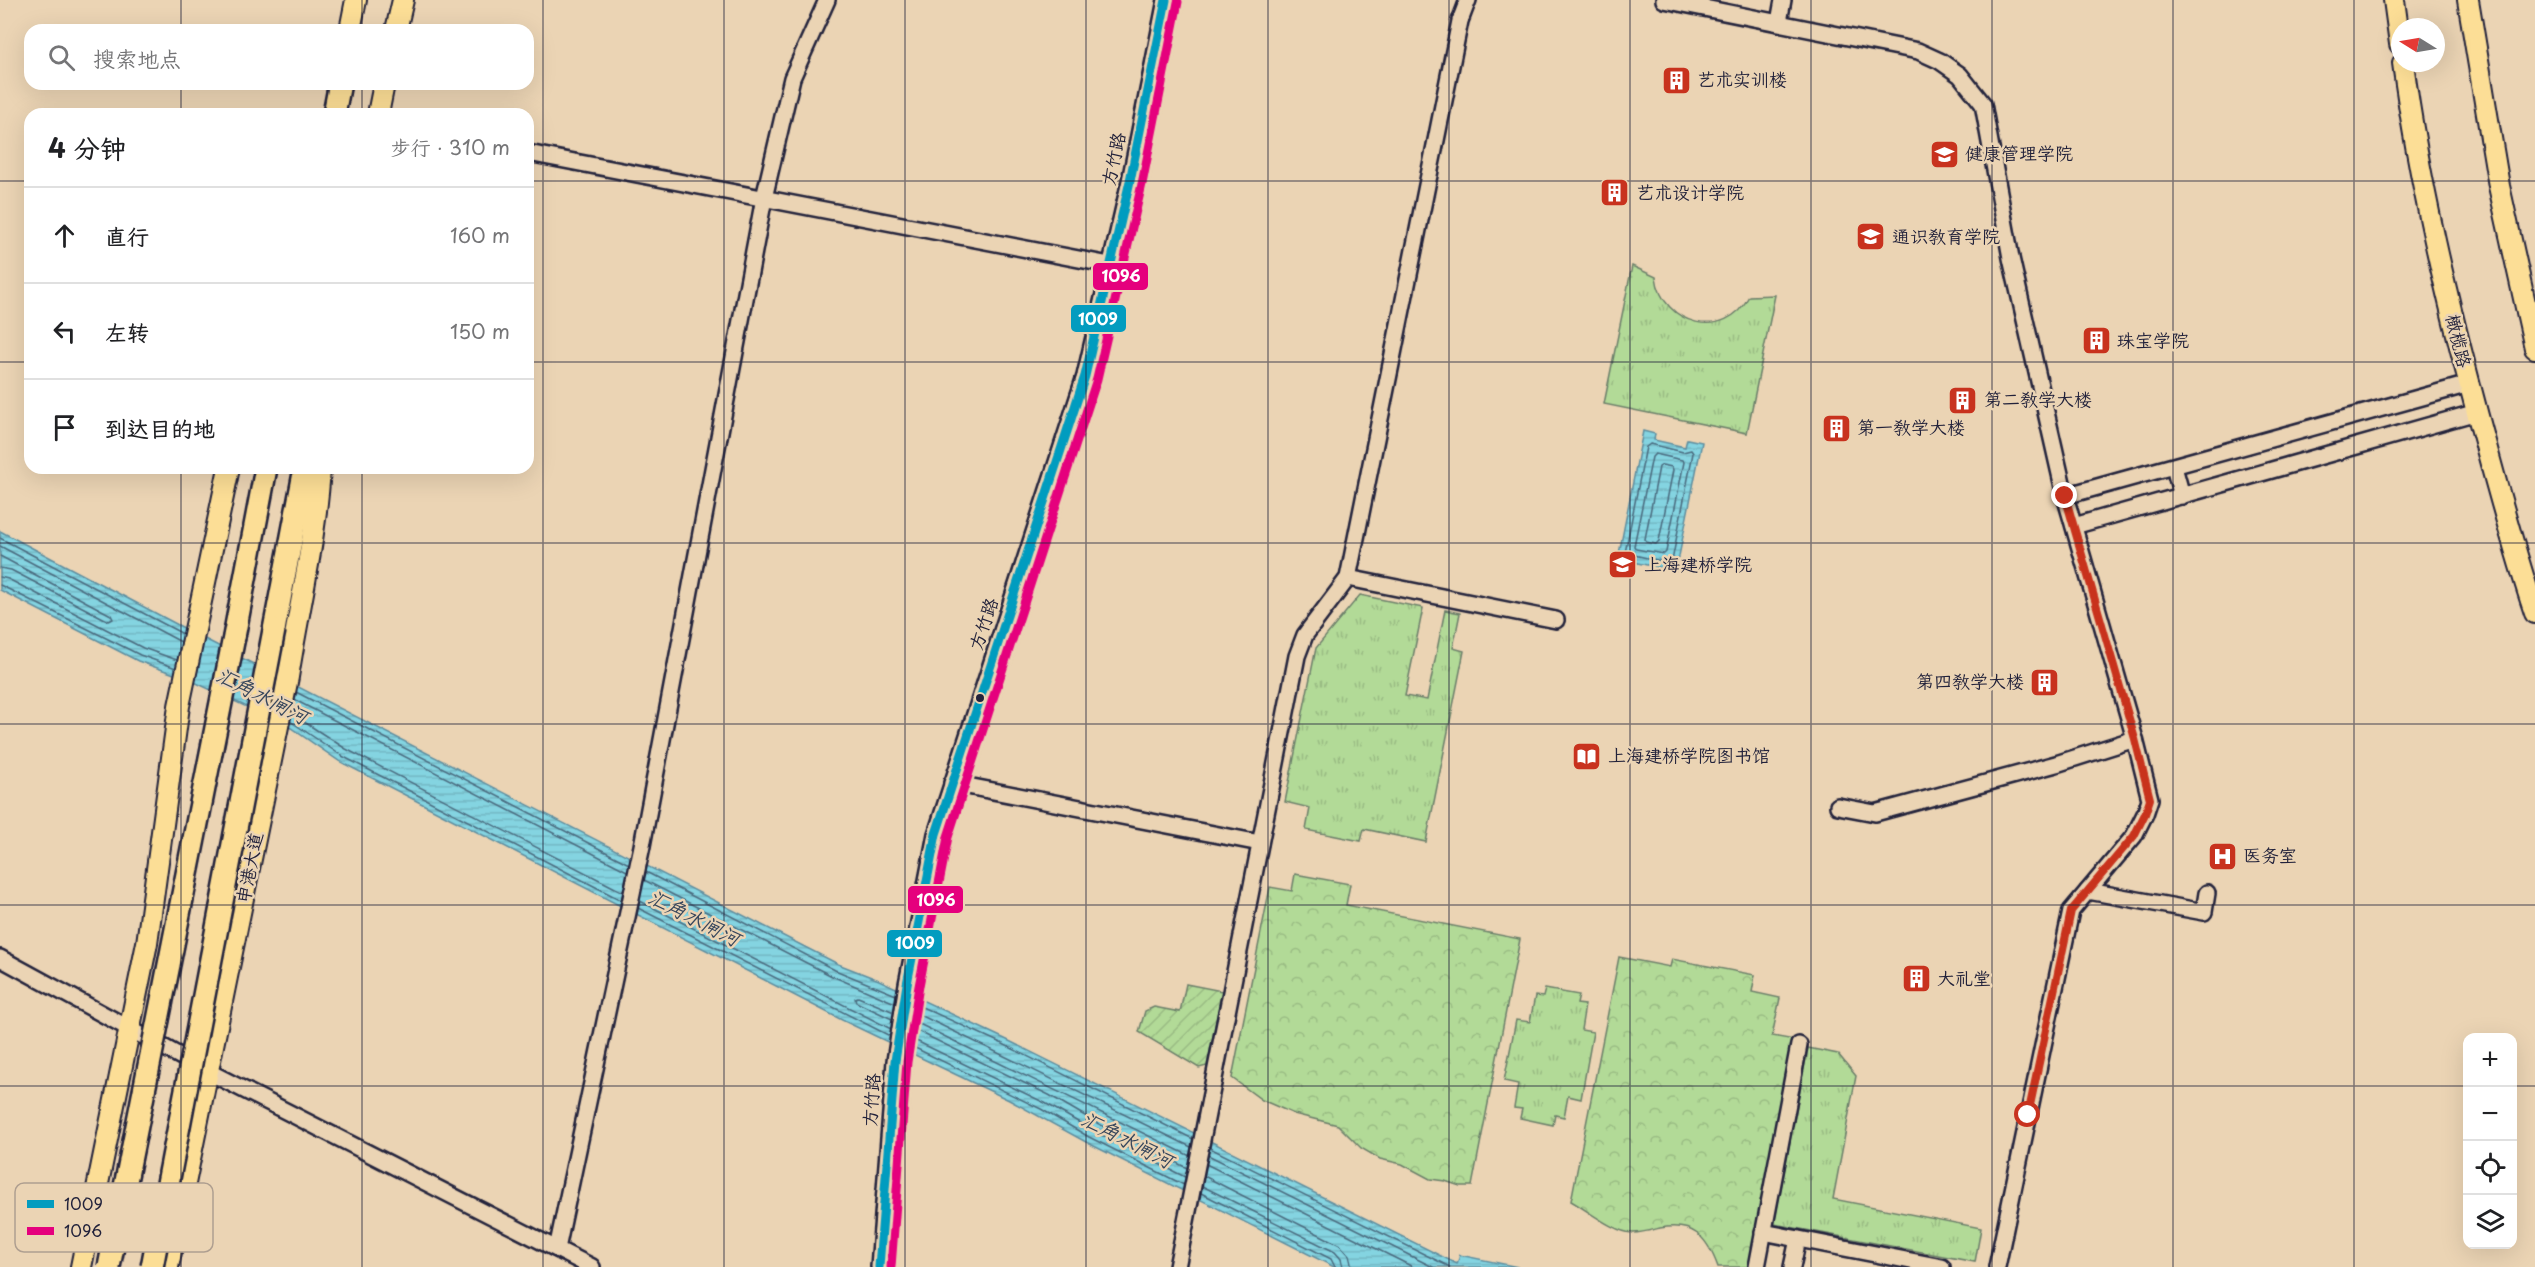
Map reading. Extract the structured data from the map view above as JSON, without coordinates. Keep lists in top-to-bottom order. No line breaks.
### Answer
{"streets":{"main road":["橄榄路","申港大道"],"street":["方竹路"]},"water":["汇角水闸河"],"places":{"building":["艺术实训楼","艺术设计学院","珠宝学院","第二教学大楼","第一教学大楼","第四教学大楼","大礼堂"],"school or university":["健康管理学院","通识教育学院","上海建桥学院"],"library":["上海建桥学院图书馆"],"hospital":["医务室"]},"lines":["transit line 1009","transit line 1096"],"legend":["1009","1096"],"north":"left","page":{"search":"搜索地点","heading":["4 分钟","步行 · 310 m"],"list":[["直行","160 m"],["左转","150 m"],"到达目的地"],"map_buttons":["+","−"]}}
